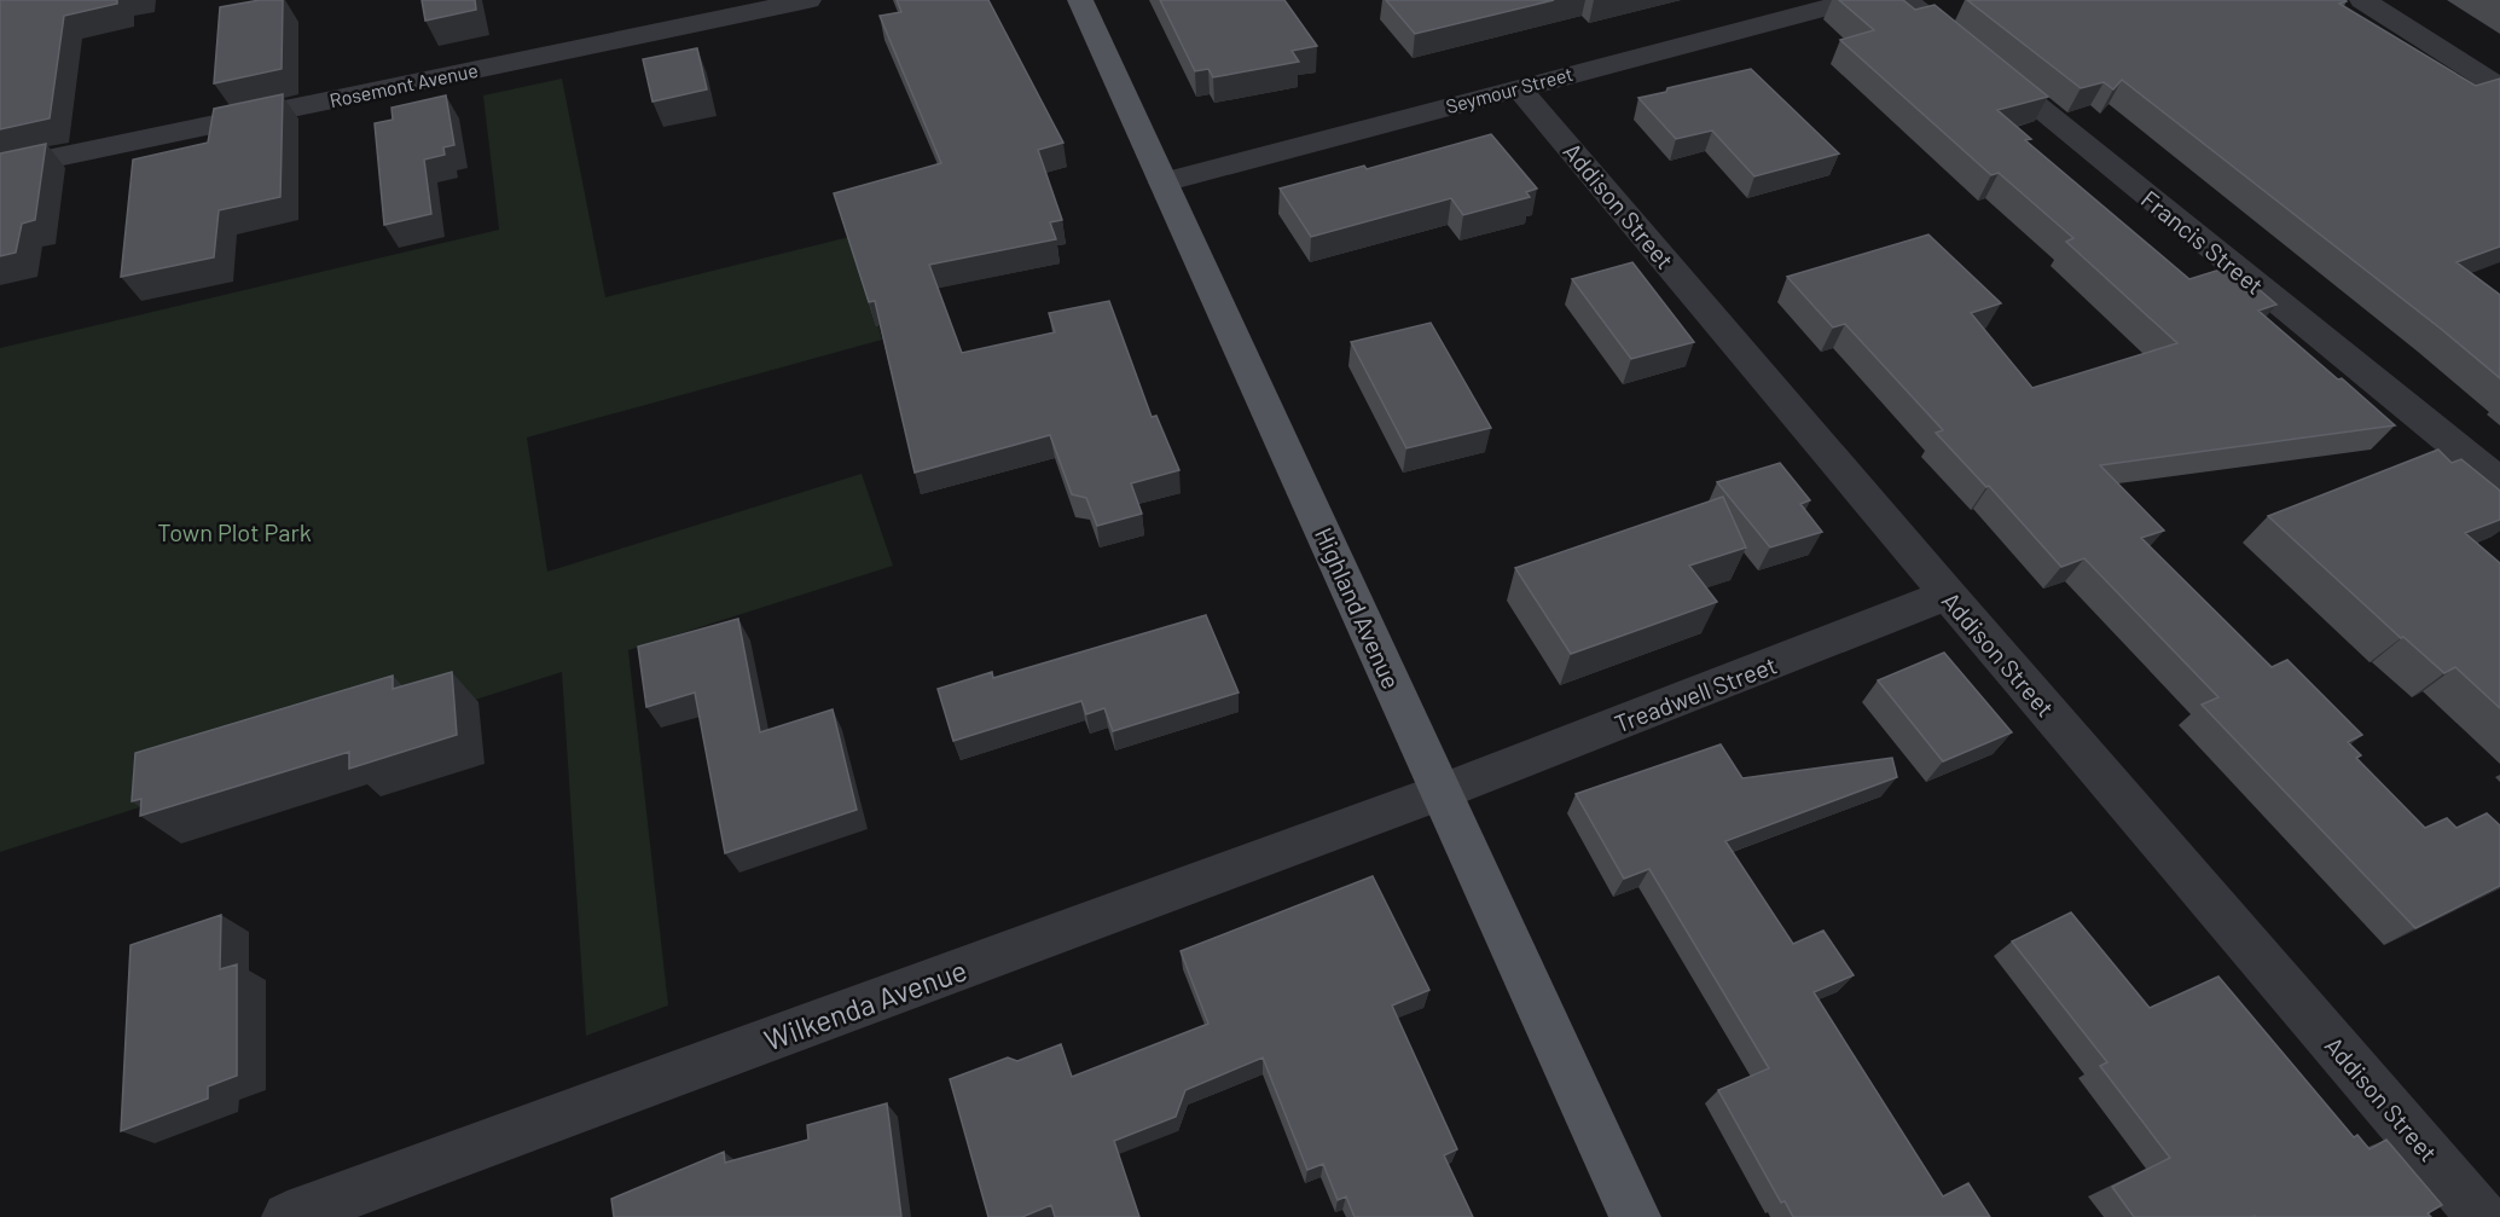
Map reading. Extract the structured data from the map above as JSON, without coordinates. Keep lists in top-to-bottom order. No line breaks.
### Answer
{"streets":{"main road":["Highland Avenue"],"street":["Rosemont Avenue","Seymour Street","Addison Street","Francis Street","Treadwell Street","Wilkenda Avenue"]},"crossings":[["Seymour Street","Addison Street"],["Seymour Street","Highland Avenue"],["Addison Street","Treadwell Street"],["Highland Avenue","Treadwell Street"],["Highland Avenue","Wilkenda Avenue"],["Treadwell Street","Wilkenda Avenue"]],"parks":["Town Plot Park"]}
